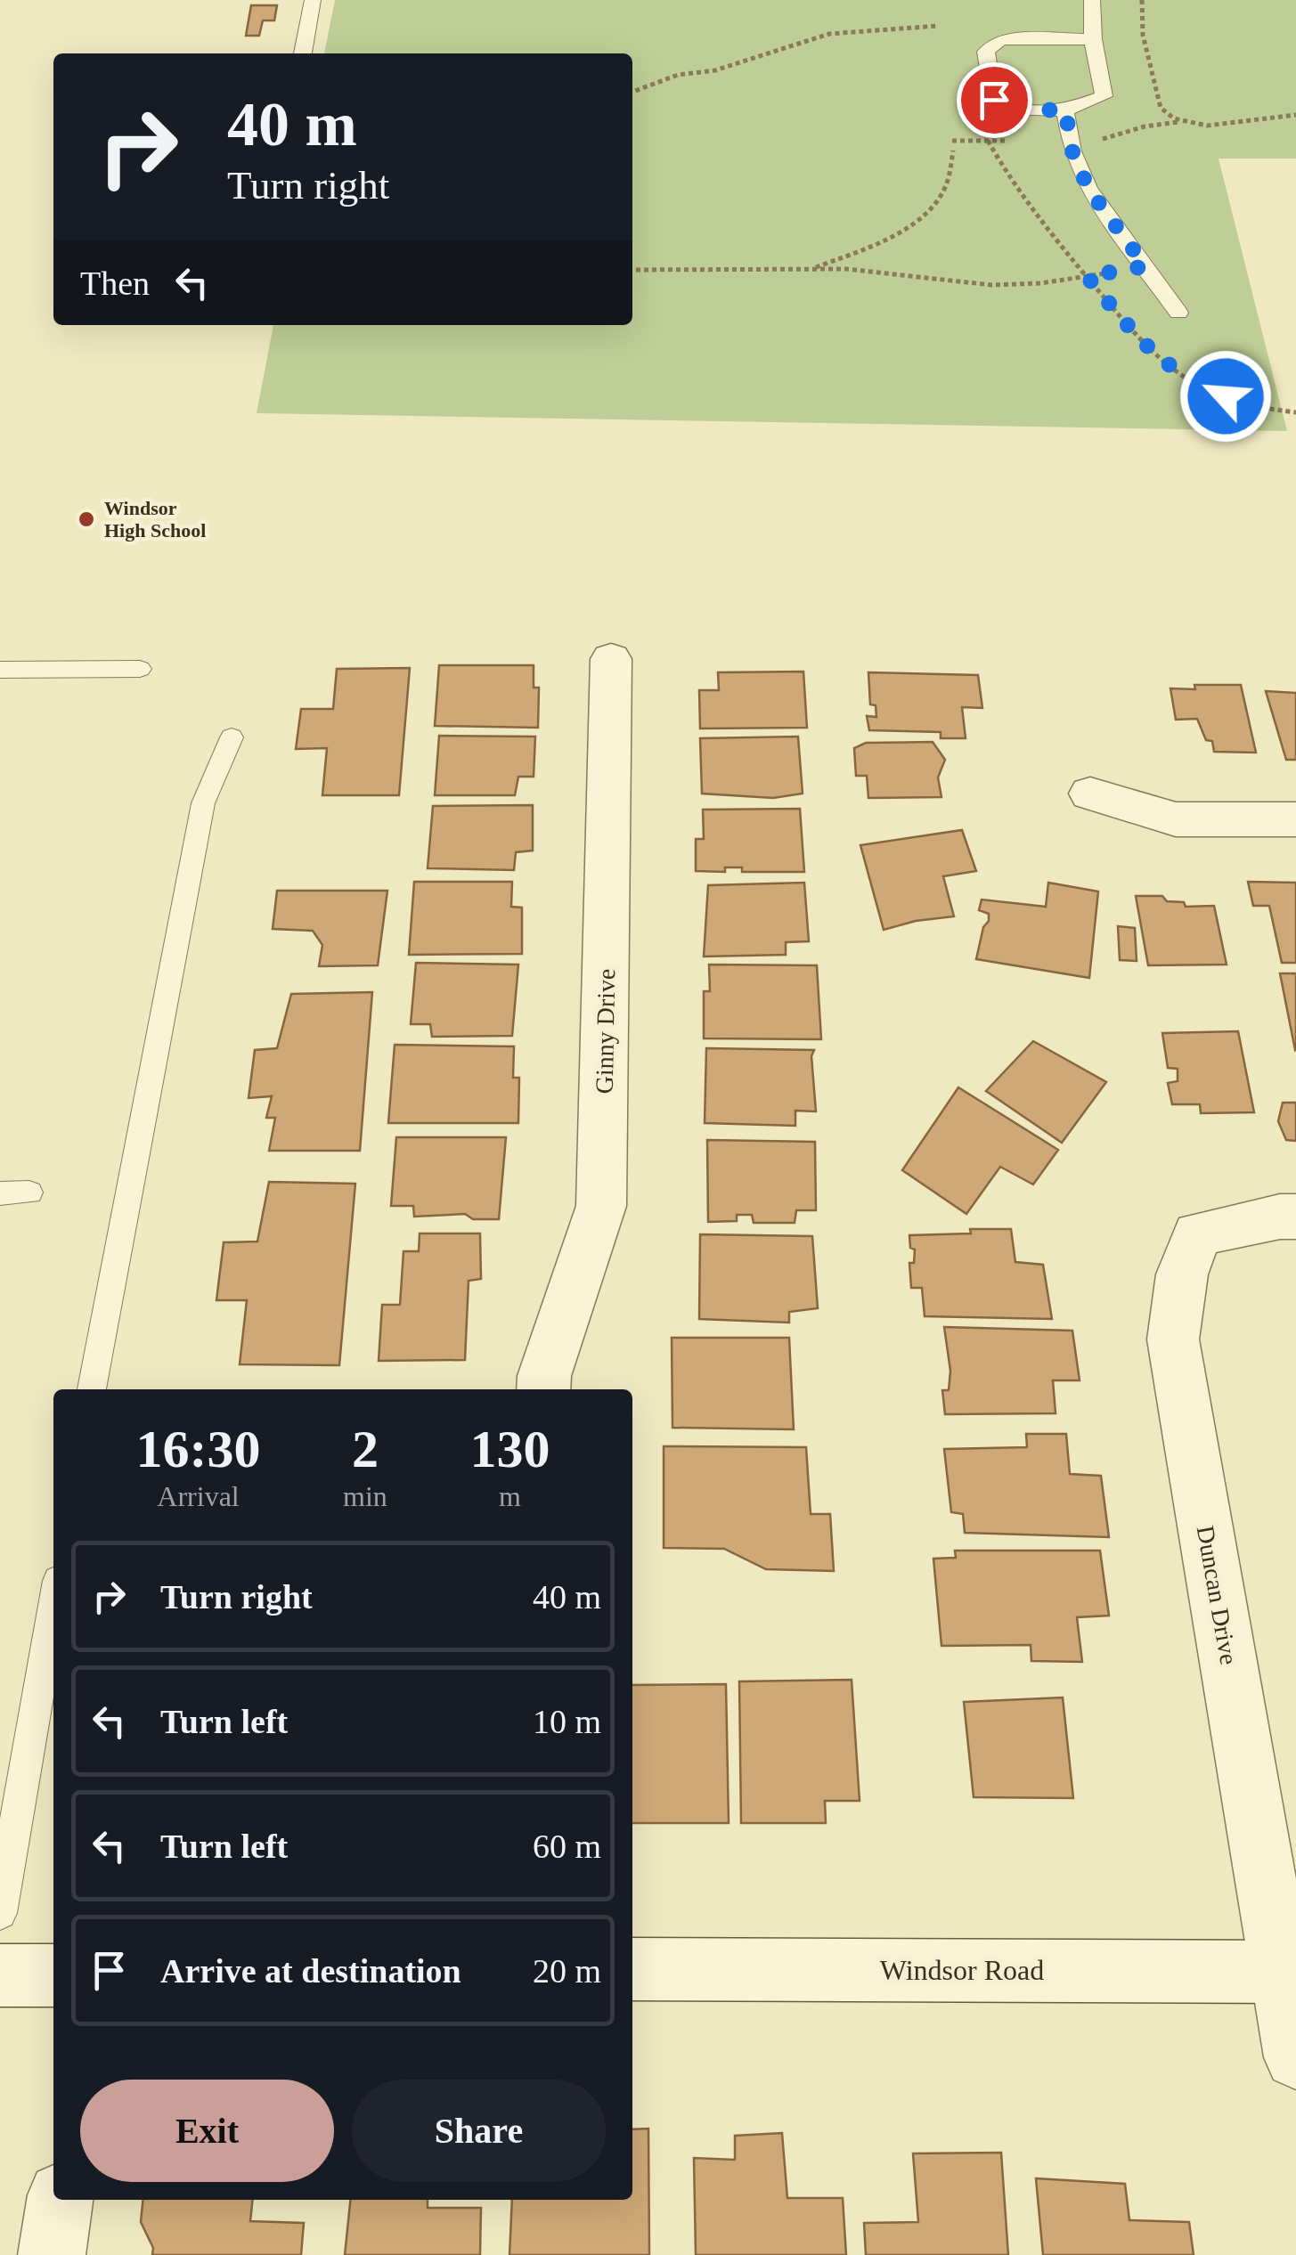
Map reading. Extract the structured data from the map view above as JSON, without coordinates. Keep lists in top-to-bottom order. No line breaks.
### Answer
{"streets":{"street":["Ginny Drive","Duncan Drive","Windsor Road"]},"crossings":[["Duncan Drive","Windsor Road"]],"places":["Windsor High School"],"page":{"turn":["40 m","Turn right"],"then":"Then","eta":["16:30","Arrival","2","min","130","m"],"list":[{"name":"Turn right","value":"40 m"},{"name":"Turn left","value":"10 m"},{"name":"Turn left","value":"60 m"},{"name":"Arrive at destination","value":"20 m"}],"buttons":["Exit","Share"]}}
